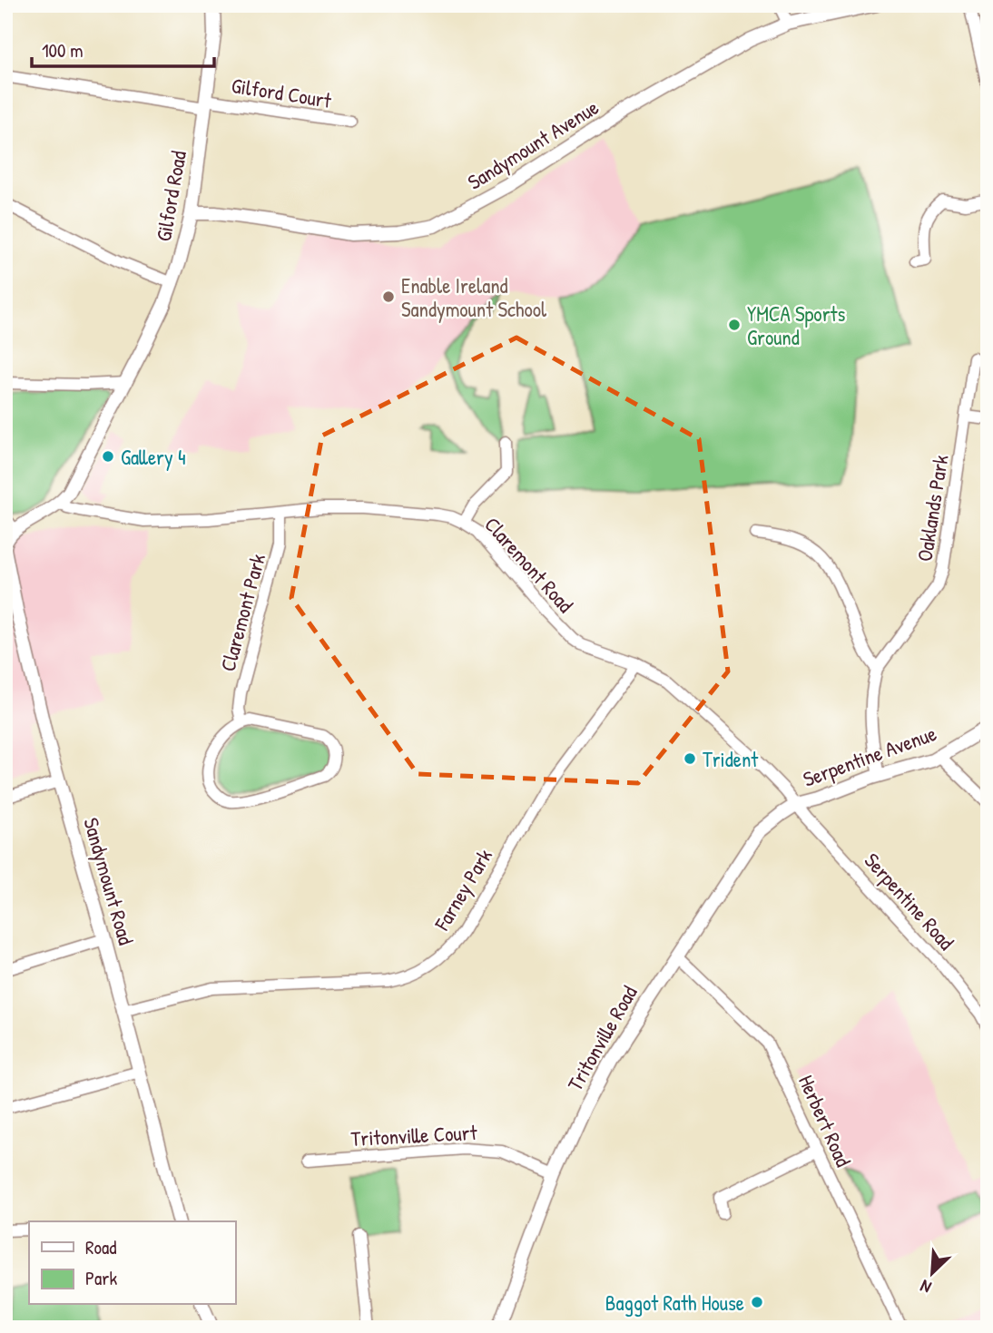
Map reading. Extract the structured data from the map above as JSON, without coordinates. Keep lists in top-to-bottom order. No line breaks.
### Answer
{"streets":{"street":["Gilford Court","Sandymount Avenue","Gilford Road","Oaklands Park","Claremont Road","Claremont Park","Serpentine Avenue","Sandymount Road","Farney Park","Serpentine Road","Tritonville Road","Herbert Road","Tritonville Court"]},"crossings":[["Gilford Court","Gilford Road"],["Sandymount Avenue","Gilford Road"],["Gilford Road","Claremont Road"],["Oaklands Park","Serpentine Avenue"],["Claremont Road","Claremont Park"],["Claremont Road","Serpentine Avenue"],["Claremont Road","Farney Park"],["Claremont Road","Serpentine Road"],["Claremont Road","Tritonville Road"],["Serpentine Avenue","Serpentine Road"],["Serpentine Avenue","Tritonville Road"],["Sandymount Road","Farney Park"],["Serpentine Road","Tritonville Road"],["Tritonville Road","Herbert Road"],["Tritonville Road","Tritonville Court"]],"places":["Enable Ireland Sandymount School","YMCA Sports Ground","Gallery 4","Trident","Baggot Rath House"],"legend":["Road","Park"],"scale_bar":"100 m","north":"bottom left"}
